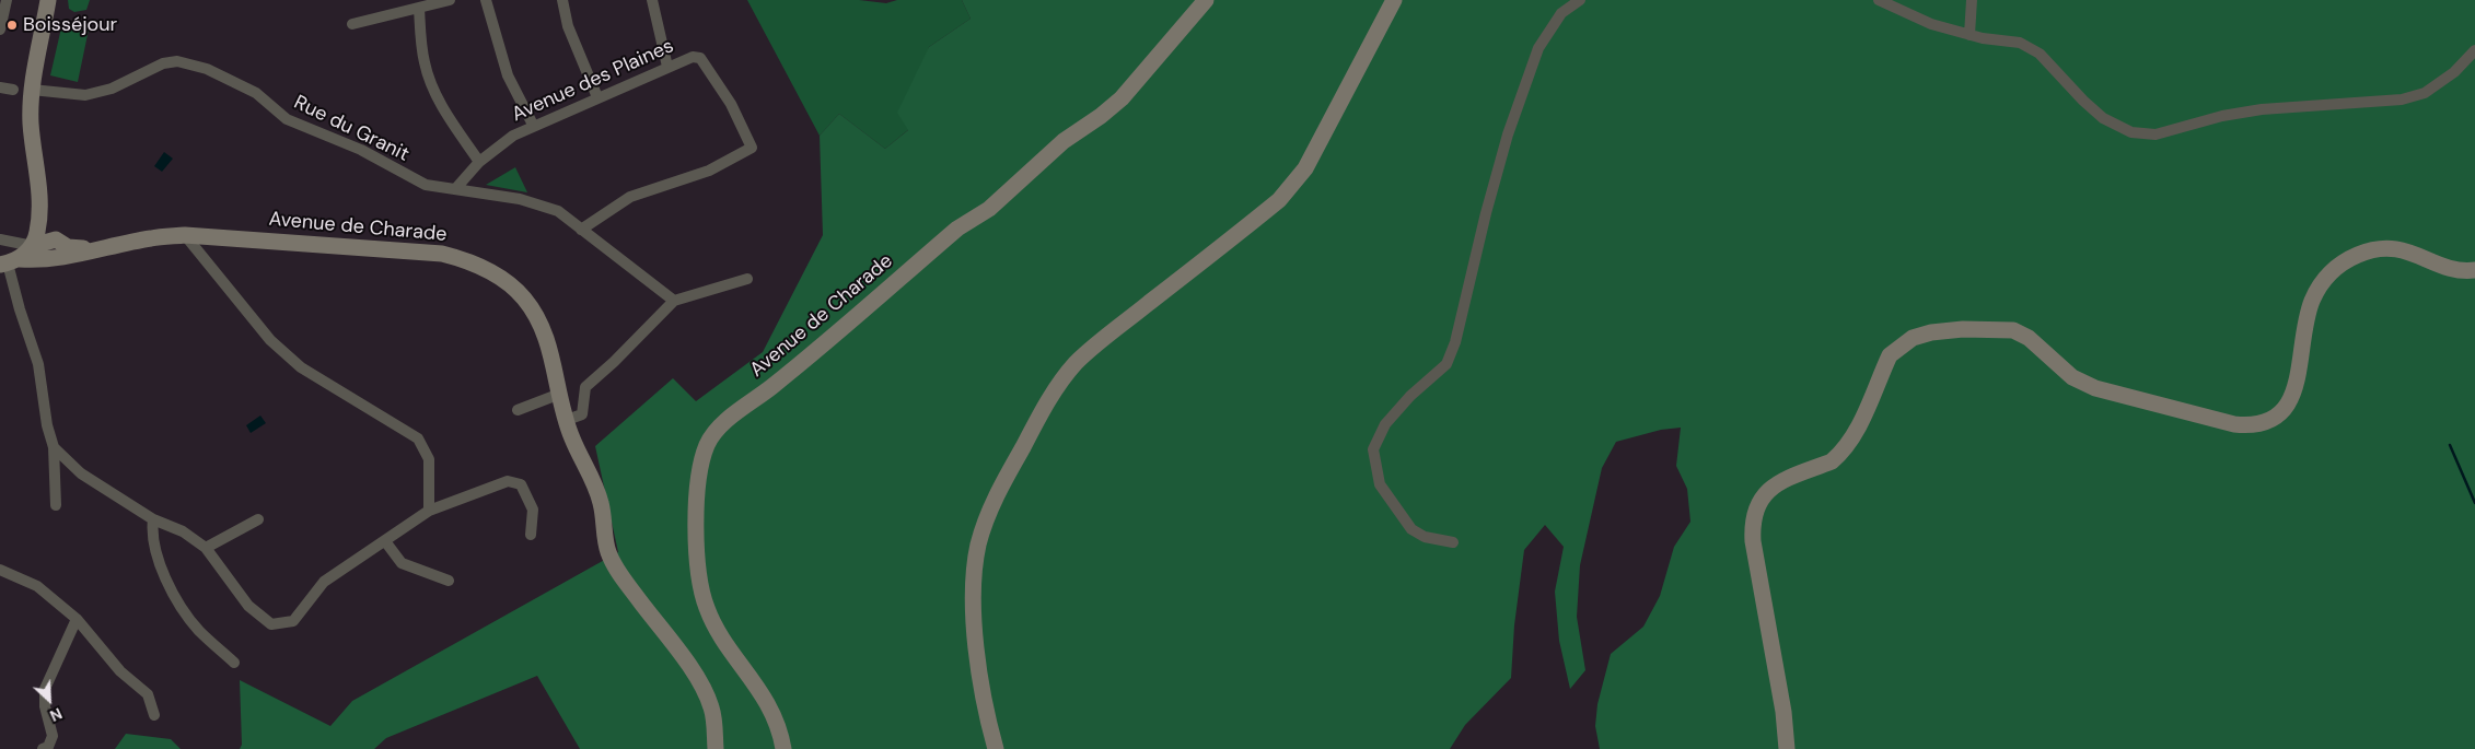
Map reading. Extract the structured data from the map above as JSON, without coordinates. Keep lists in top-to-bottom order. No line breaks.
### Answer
{"streets":{"street":["Avenue des Plaines","Rue du Granit","Avenue de Charade"]},"crossings":[["Avenue des Plaines","Rue du Granit"]],"places":["Boisséjour"],"north":"bottom right"}
